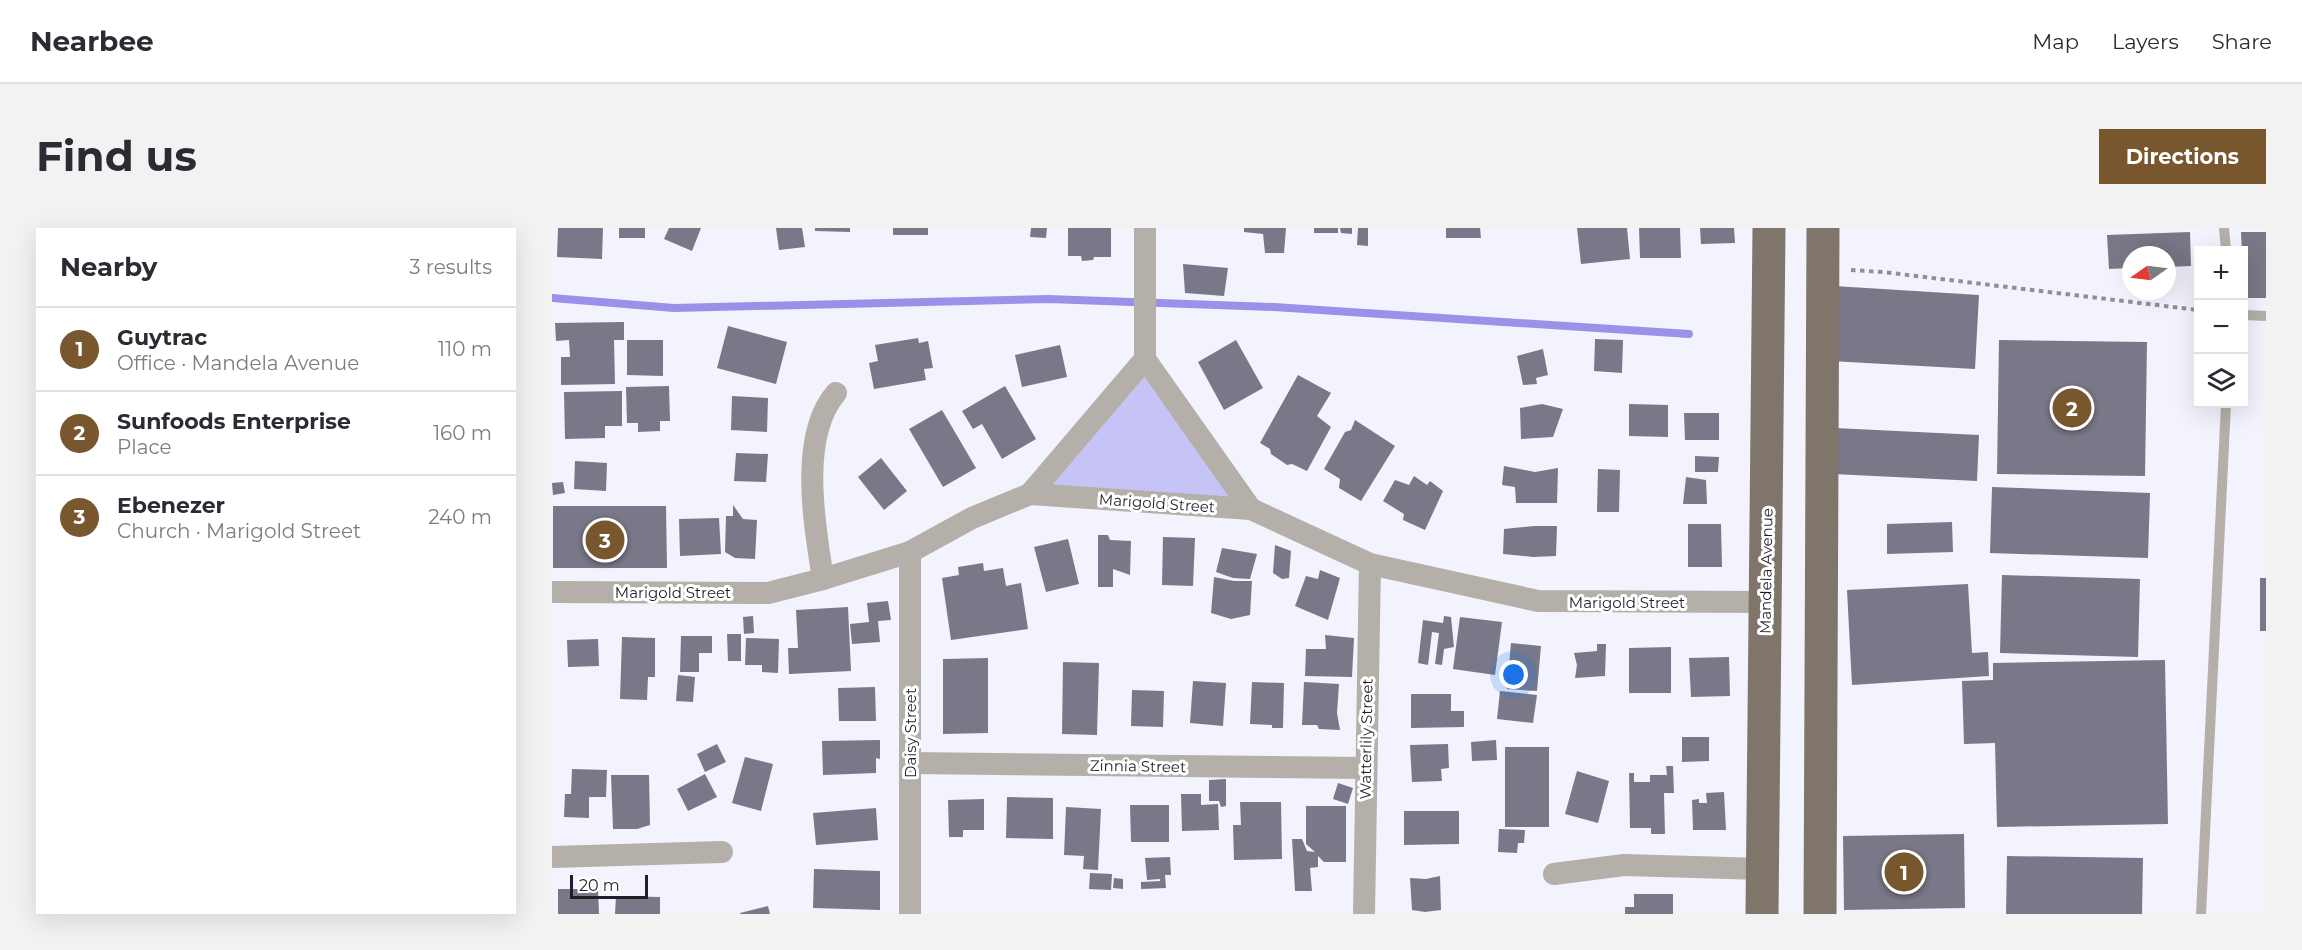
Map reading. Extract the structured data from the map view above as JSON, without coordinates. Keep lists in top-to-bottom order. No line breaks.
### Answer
{"streets":{"main road":["Mandela Avenue"],"street":["Marigold Street","Daisy Street","Watterlily Street","Zinnia Street"]},"crossings":[["Marigold Street","Mandela Avenue"],["Marigold Street","Daisy Street"],["Marigold Street","Watterlily Street"],["Daisy Street","Zinnia Street"],["Watterlily Street","Zinnia Street"]],"scale_bar":"20 m","north":"left","page":{"header":"Nearbee","nav":["Map","Layers","Share"],"buttons":"Directions","title":"Find us","heading":["Nearby","3 results"],"map_buttons":["+","−"],"list":[{"mark":"1","name":"Guytrac","note":"Office · Mandela Avenue","value":"110 m"},{"mark":"2","name":"Sunfoods Enterprise","note":"Place","value":"160 m"},{"mark":"3","name":"Ebenezer","note":"Church · Marigold Street","value":"240 m"}],"pins":["2","3","1"],"scale":"20 m"}}
